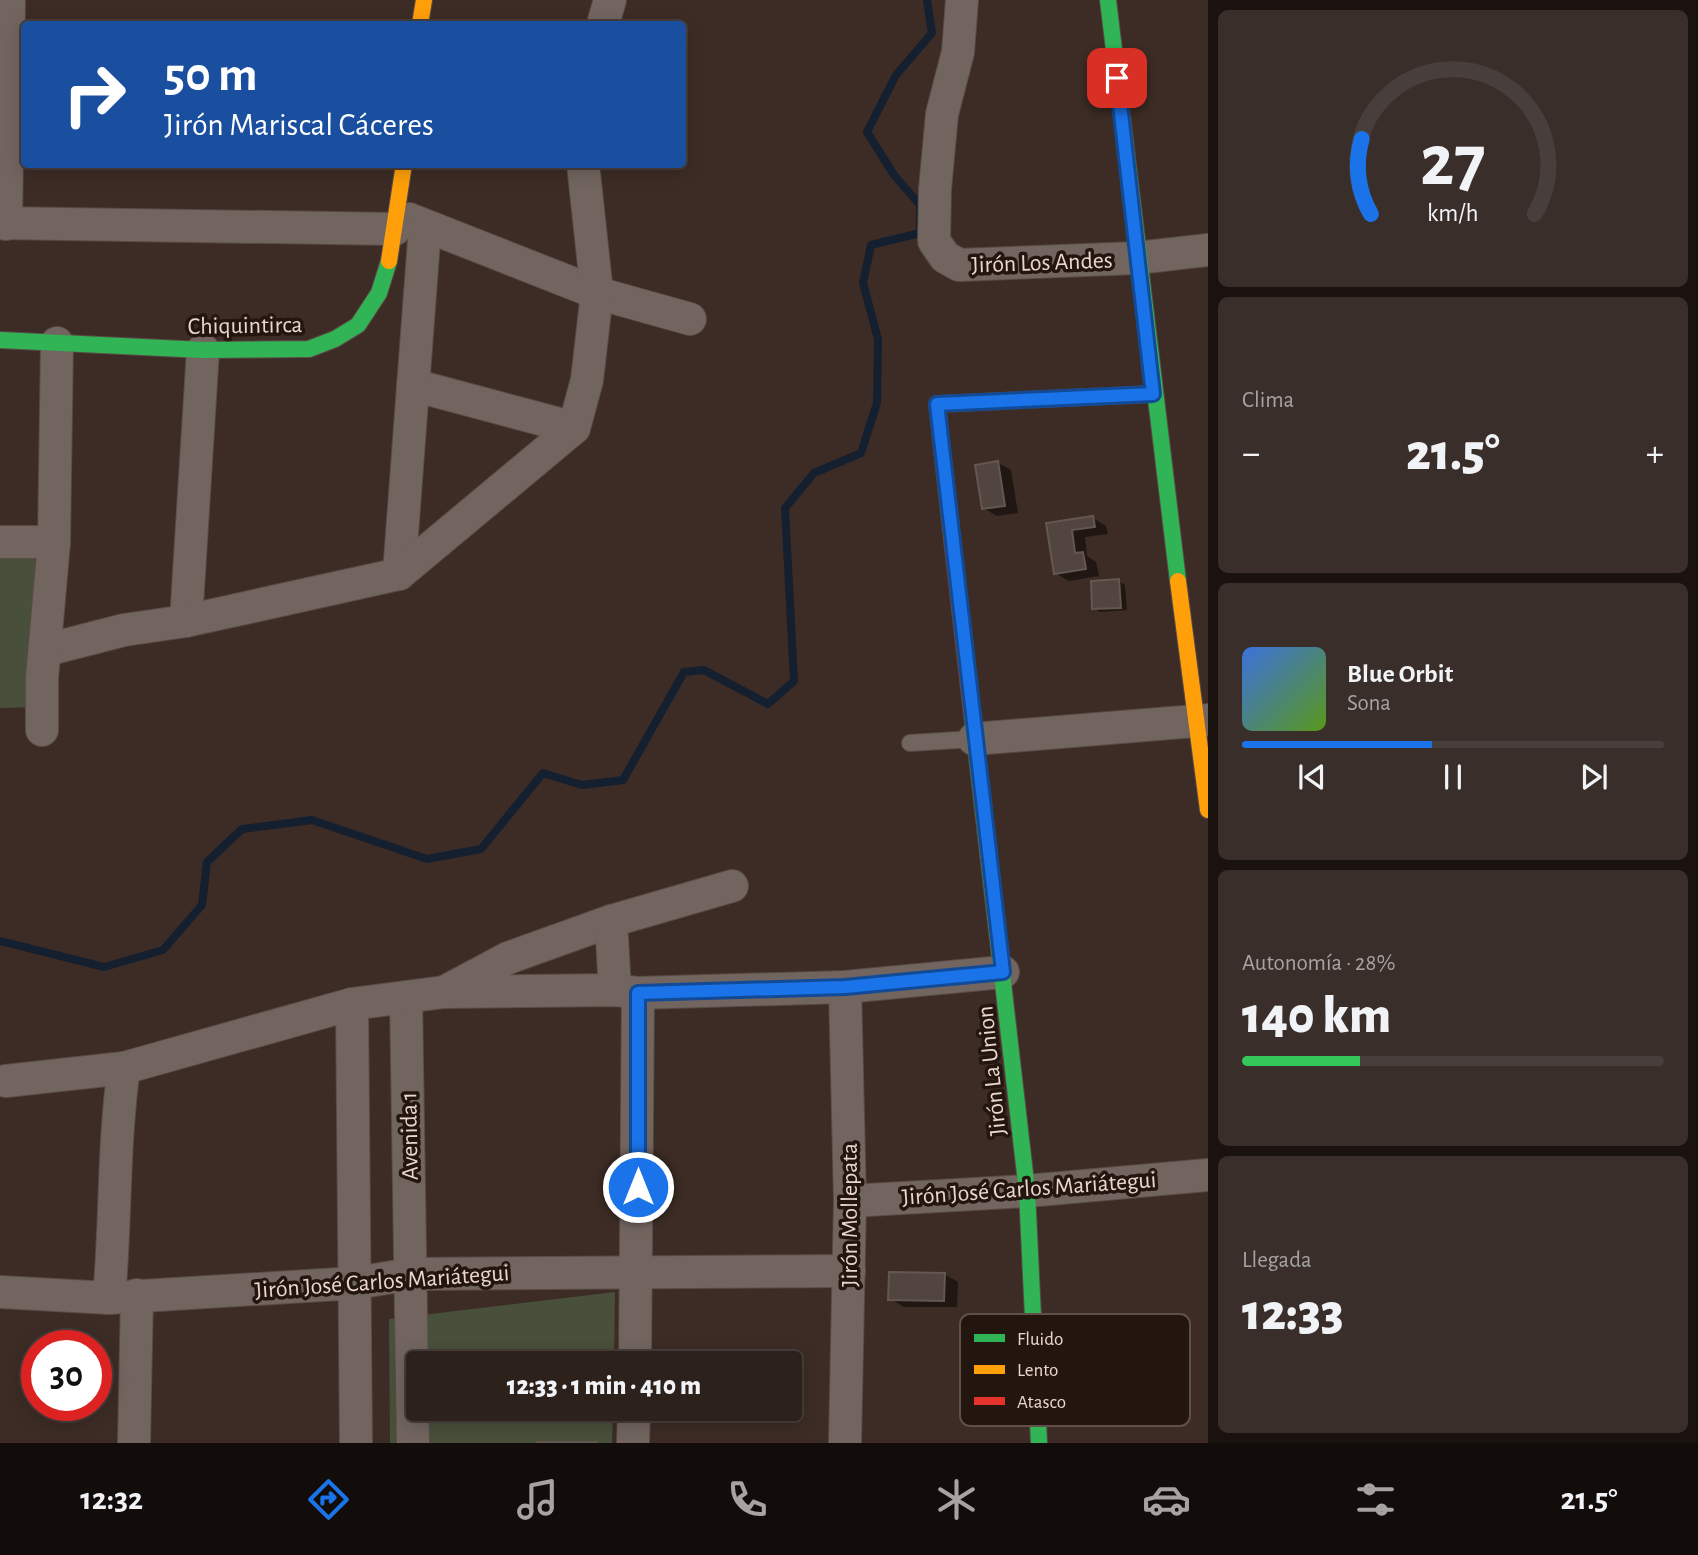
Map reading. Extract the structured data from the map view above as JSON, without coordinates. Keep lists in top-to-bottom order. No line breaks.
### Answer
{"streets":{"street":["Jirón Los Andes","Chiquintirca","Jirón La Union","Avenida 1","Jirón José Carlos Mariátegui","Jirón Mollepata"]},"crossings":[["Jirón La Union","Jirón José Carlos Mariátegui"],["Avenida 1","Jirón José Carlos Mariátegui"],["Jirón José Carlos Mariátegui","Jirón Mollepata"]],"legend":["Fluido","Lento","Atasco"],"page":{"turn":["50 m","Jirón Mariscal Cáceres"],"tile":["Clima",["Autonomía · 28%","140 km"],["Llegada","12:33"]],"heat":["−","21.5°","+"],"song":["Blue Orbit","Sona"],"limit":"30","trip":"12:33 · 1 min · 410 m","tabs":["12:32","21.5°"],"gauge":["27","km/h"]}}
